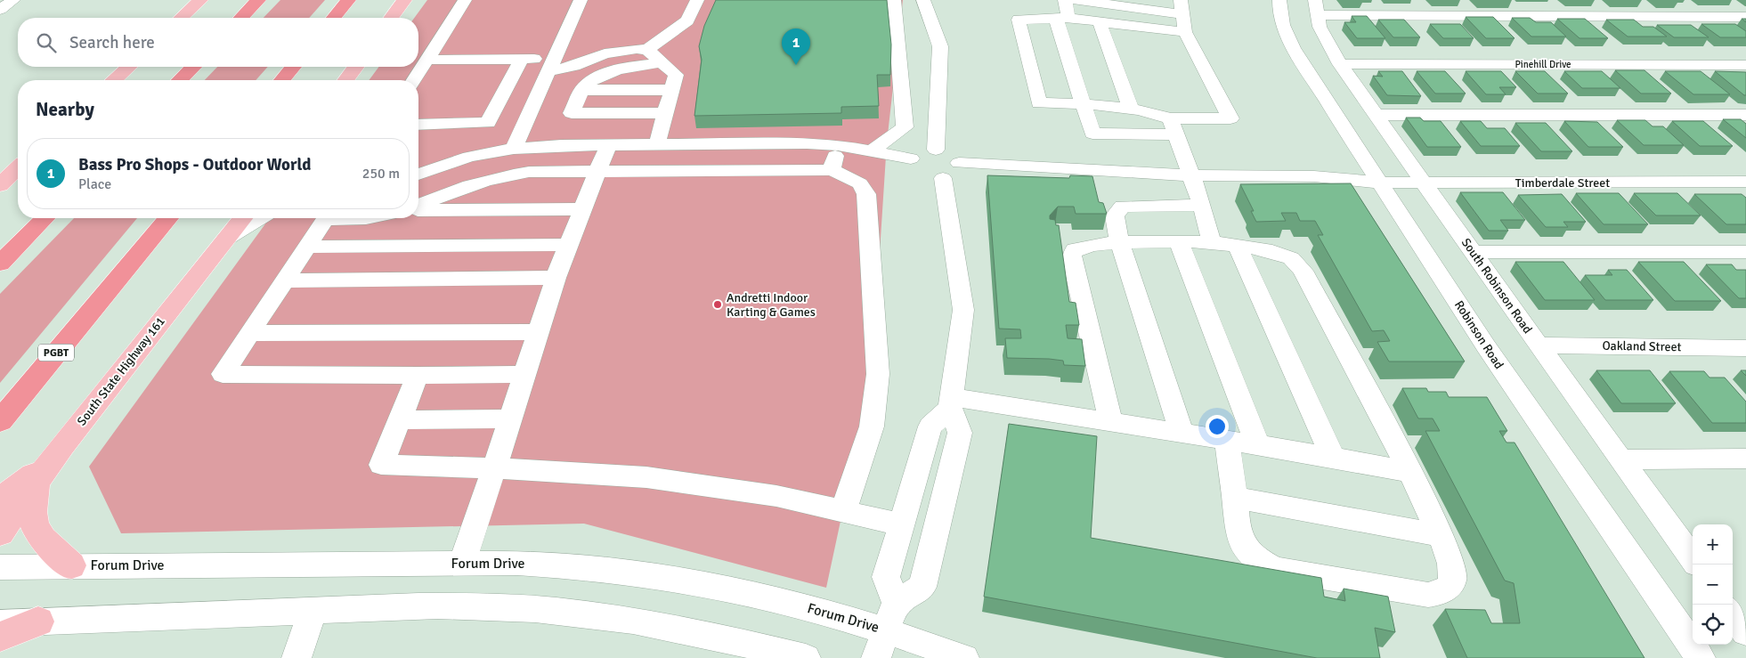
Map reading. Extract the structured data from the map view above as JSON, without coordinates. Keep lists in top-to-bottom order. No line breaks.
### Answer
{"streets":{"highway":["PGBT"],"main road":["South State Highway 161"],"street":["Pinehill Drive","Timberdale Street","South Robinson Road","Robinson Road","Oakland Street","Forum Drive"]},"crossings":[["Pinehill Drive","South Robinson Road"],["Timberdale Street","South Robinson Road"],["Timberdale Street","Robinson Road"],["South Robinson Road","Oakland Street"]],"places":["Andretti Indoor Karting & Games"],"page":{"search":"Search here","pins":"1","heading":"Nearby","list":[{"mark":"1","name":"Bass Pro Shops - Outdoor World","note":"Place","value":"250 m"}],"map_buttons":["+","−"]}}
